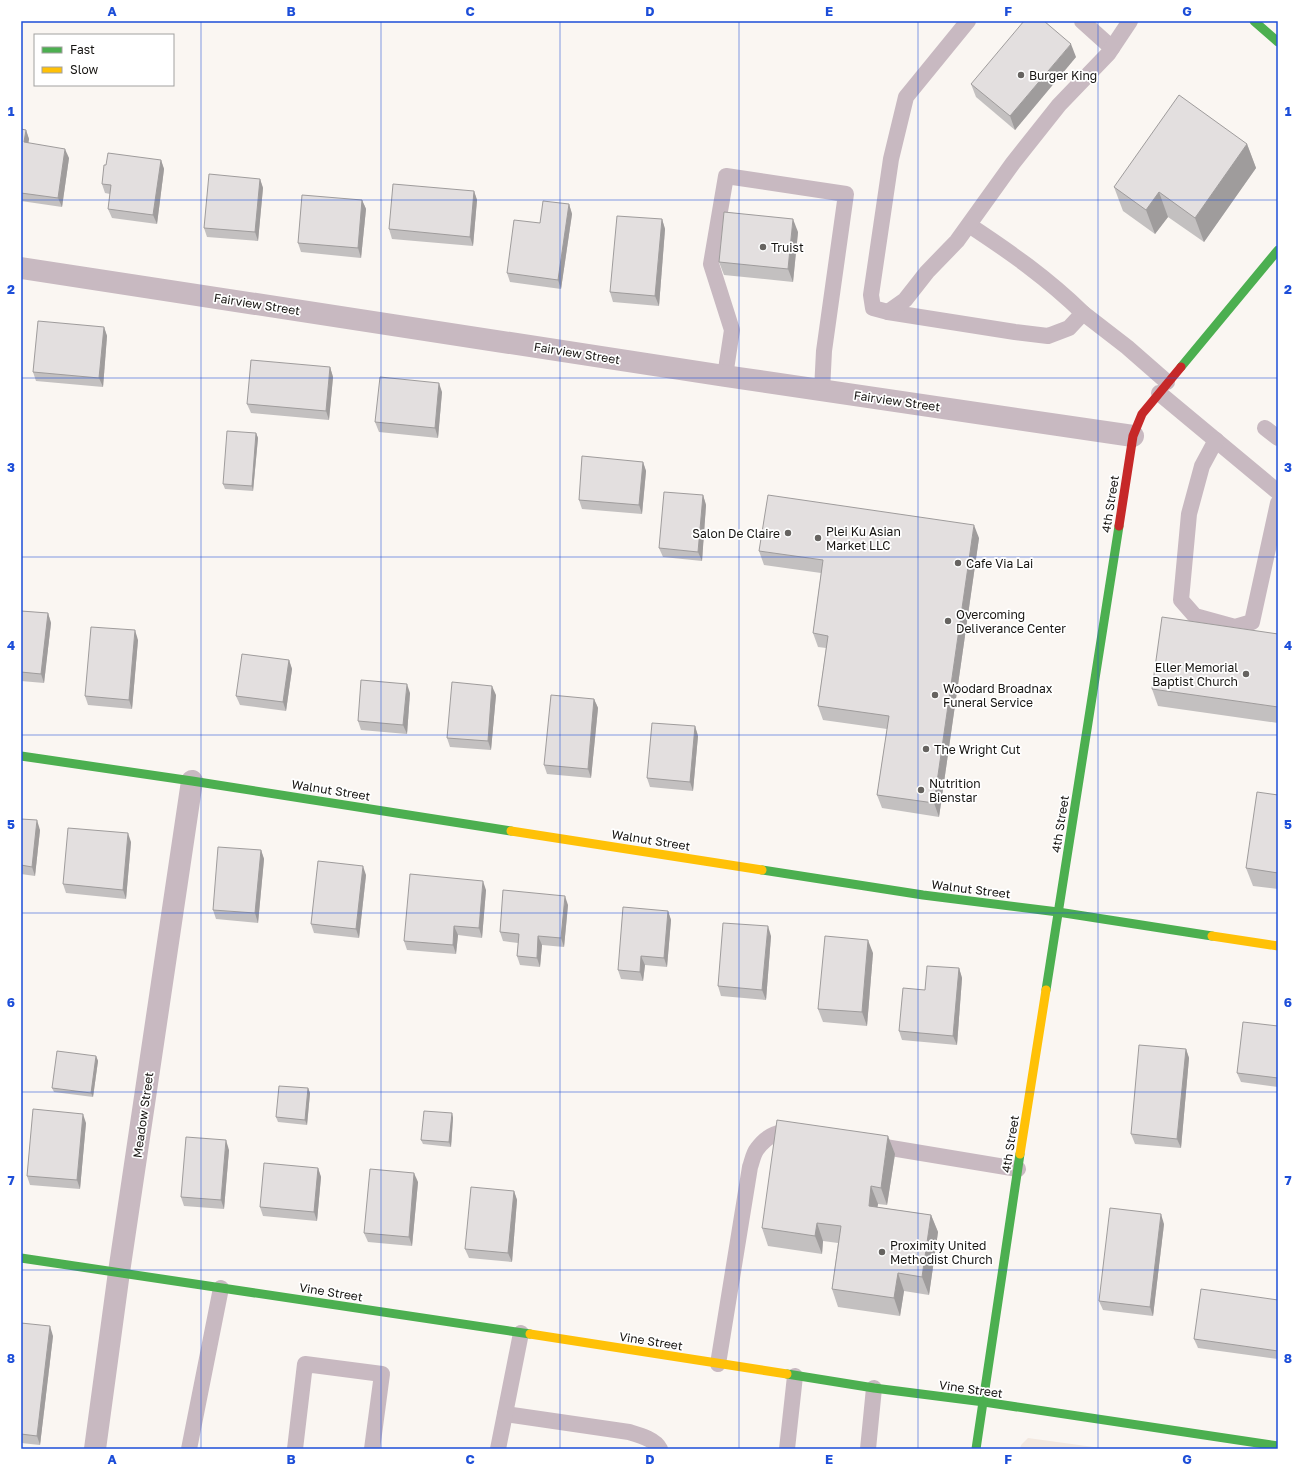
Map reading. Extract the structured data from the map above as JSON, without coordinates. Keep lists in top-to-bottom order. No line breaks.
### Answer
{"streets":{"street":["Fairview Street","4th Street","Walnut Street","Meadow Street","Vine Street"]},"crossings":[["Fairview Street","4th Street"],["4th Street","Walnut Street"],["4th Street","Vine Street"],["Walnut Street","Meadow Street"],["Meadow Street","Vine Street"]],"places":["Burger King","Truist","Salon De Claire","Plei Ku Asian Market LLC","Cafe Via Lai","Overcoming Deliverance Center","Eller Memorial Baptist Church","Woodard Broadnax Funeral Service","The Wright Cut","Nutrition Bienstar","Proximity United Methodist Church"],"legend":["Fast","Slow"],"grid":{"columns":["A","B","C","D","E","F","G"],"rows":["1","2","3","4","5","6","7","8"]}}
